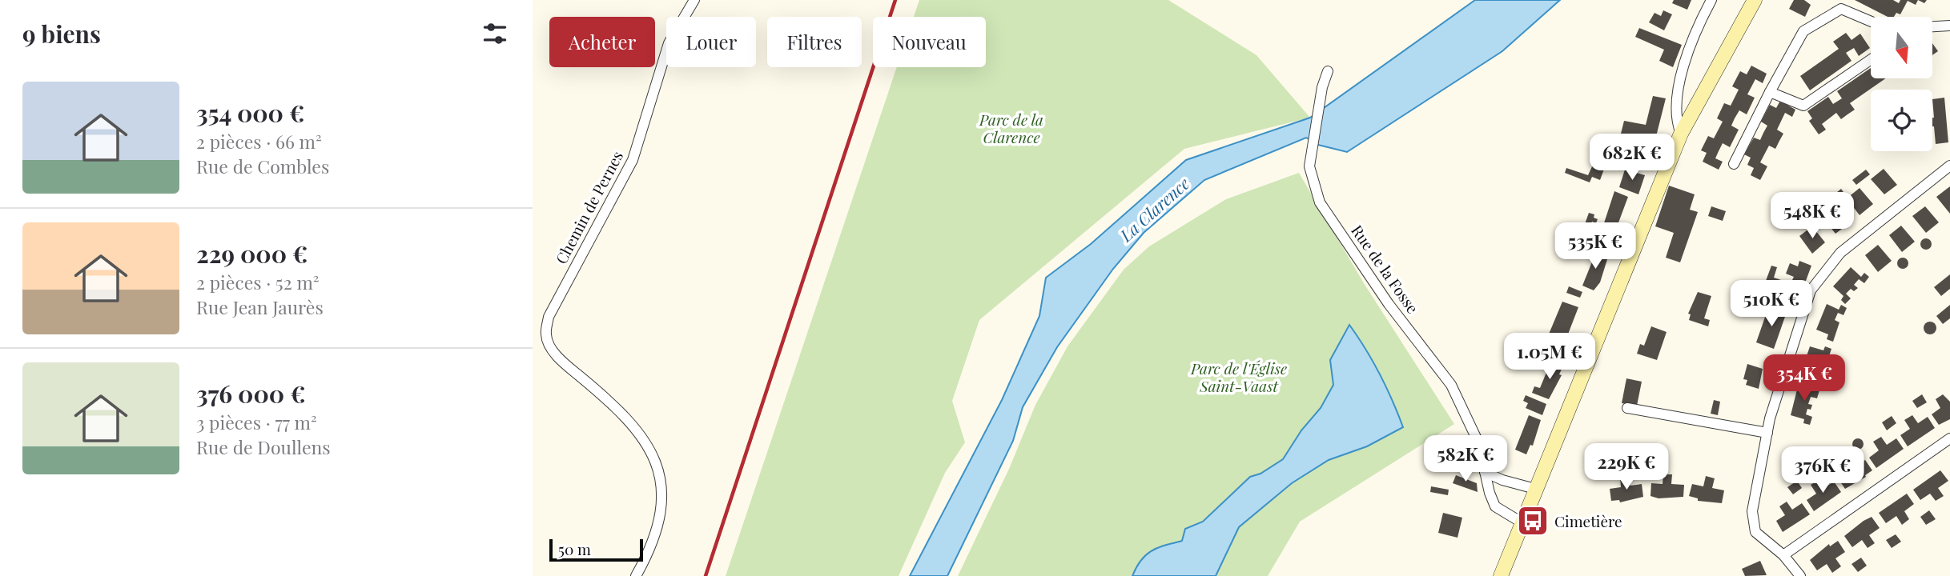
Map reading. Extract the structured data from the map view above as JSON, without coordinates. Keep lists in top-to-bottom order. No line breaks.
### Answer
{"streets":{"street":["Chemin de Pernes","Rue de la Fosse"]},"water":["La Clarence"],"parks":["Parc de la Clarence","Parc de l'Église Saint-Vaast"],"places":{"bus stop":["Cimetière"]},"scale_bar":"50 m","north":"bottom","page":{"heading":"9 biens","chip":["Acheter","Louer","Filtres","Nouveau"],"list":[{"name":"354 000 €","note":"2 pièces · 66 m² · Rue de Combles"},{"name":"229 000 €","note":"2 pièces · 52 m² · Rue Jean Jaurès"},{"name":"376 000 €","note":"3 pièces · 77 m² · Rue de Doullens"}],"price":["682K €","548K €","535K €","510K €","1.05M €","354K €","582K €","229K €","376K €"],"scale":"50 m"}}
